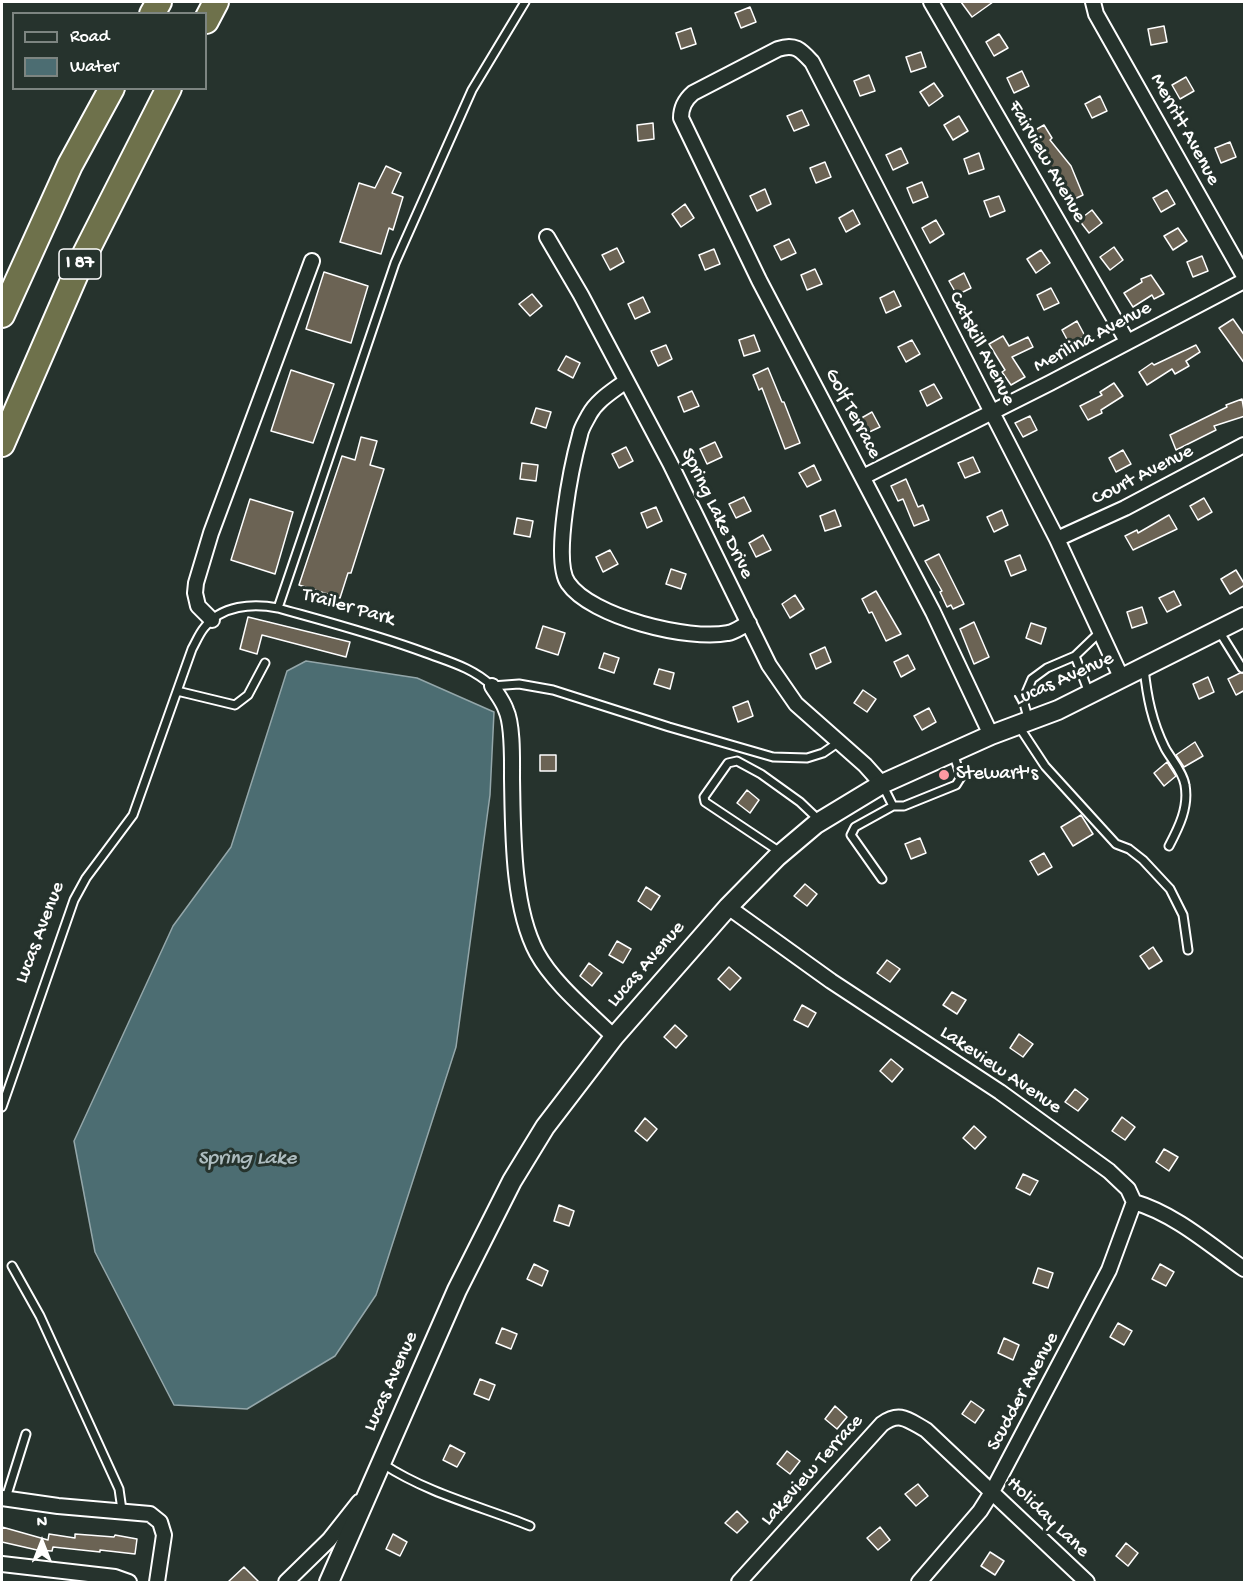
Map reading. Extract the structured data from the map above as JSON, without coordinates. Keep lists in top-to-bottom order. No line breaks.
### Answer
{"streets":{"highway":["I 87"],"street":["Merritt Avenue","Fairview Avenue","Merilina Avenue","Catskill Avenue","Golf Terrace","Court Avenue","Spring Lake Drive","Lucas Avenue","Lakeview Avenue","Scudder Avenue","Lakeview Terrace","Holiday Lane"],"lane":["Trailer Park"]},"crossings":[["Merritt Avenue","Merilina Avenue"],["Fairview Avenue","Merilina Avenue"],["Merilina Avenue","Catskill Avenue"],["Merilina Avenue","Golf Terrace"],["Catskill Avenue","Golf Terrace"],["Catskill Avenue","Court Avenue"],["Catskill Avenue","Lucas Avenue"],["Golf Terrace","Lucas Avenue"],["Spring Lake Drive","Lucas Avenue"],["Trailer Park","Lucas Avenue"],["Lucas Avenue","Lakeview Avenue"],["Lakeview Avenue","Scudder Avenue"],["Scudder Avenue","Holiday Lane"],["Lakeview Terrace","Holiday Lane"]],"water":["Spring Lake"],"places":["Stewart's"],"legend":["Road","Water"],"north":"top"}
